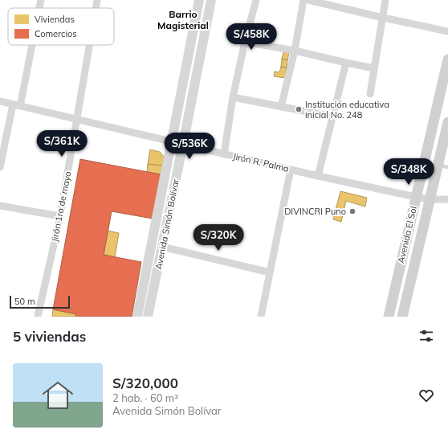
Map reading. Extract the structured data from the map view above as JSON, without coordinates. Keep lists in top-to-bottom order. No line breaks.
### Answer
{"streets":{"main road":["Avenida El Sol"],"street":["Jirón R. Palma","Jirón 1ro de mayo","Avenida Simón Bolívar"]},"crossings":[["Jirón R. Palma","Jirón 1ro de mayo"],["Jirón R. Palma","Avenida Simón Bolívar"],["Jirón R. Palma","Avenida El Sol"]],"districts":["Barrio Magisterial"],"places":["Institución educativa inicial No. 248","DIVINCRI Puno"],"legend":["Viviendas","Comercios"],"scale_bar":"50 m","page":{"price":["S/458K","S/361K","S/536K","S/348K","S/320K"],"scale":"50 m","heading":"5 viviendas","list":[{"name":"S/320,000","note":"2 hab. · 60 m² · Avenida Simón Bolívar"}]}}
